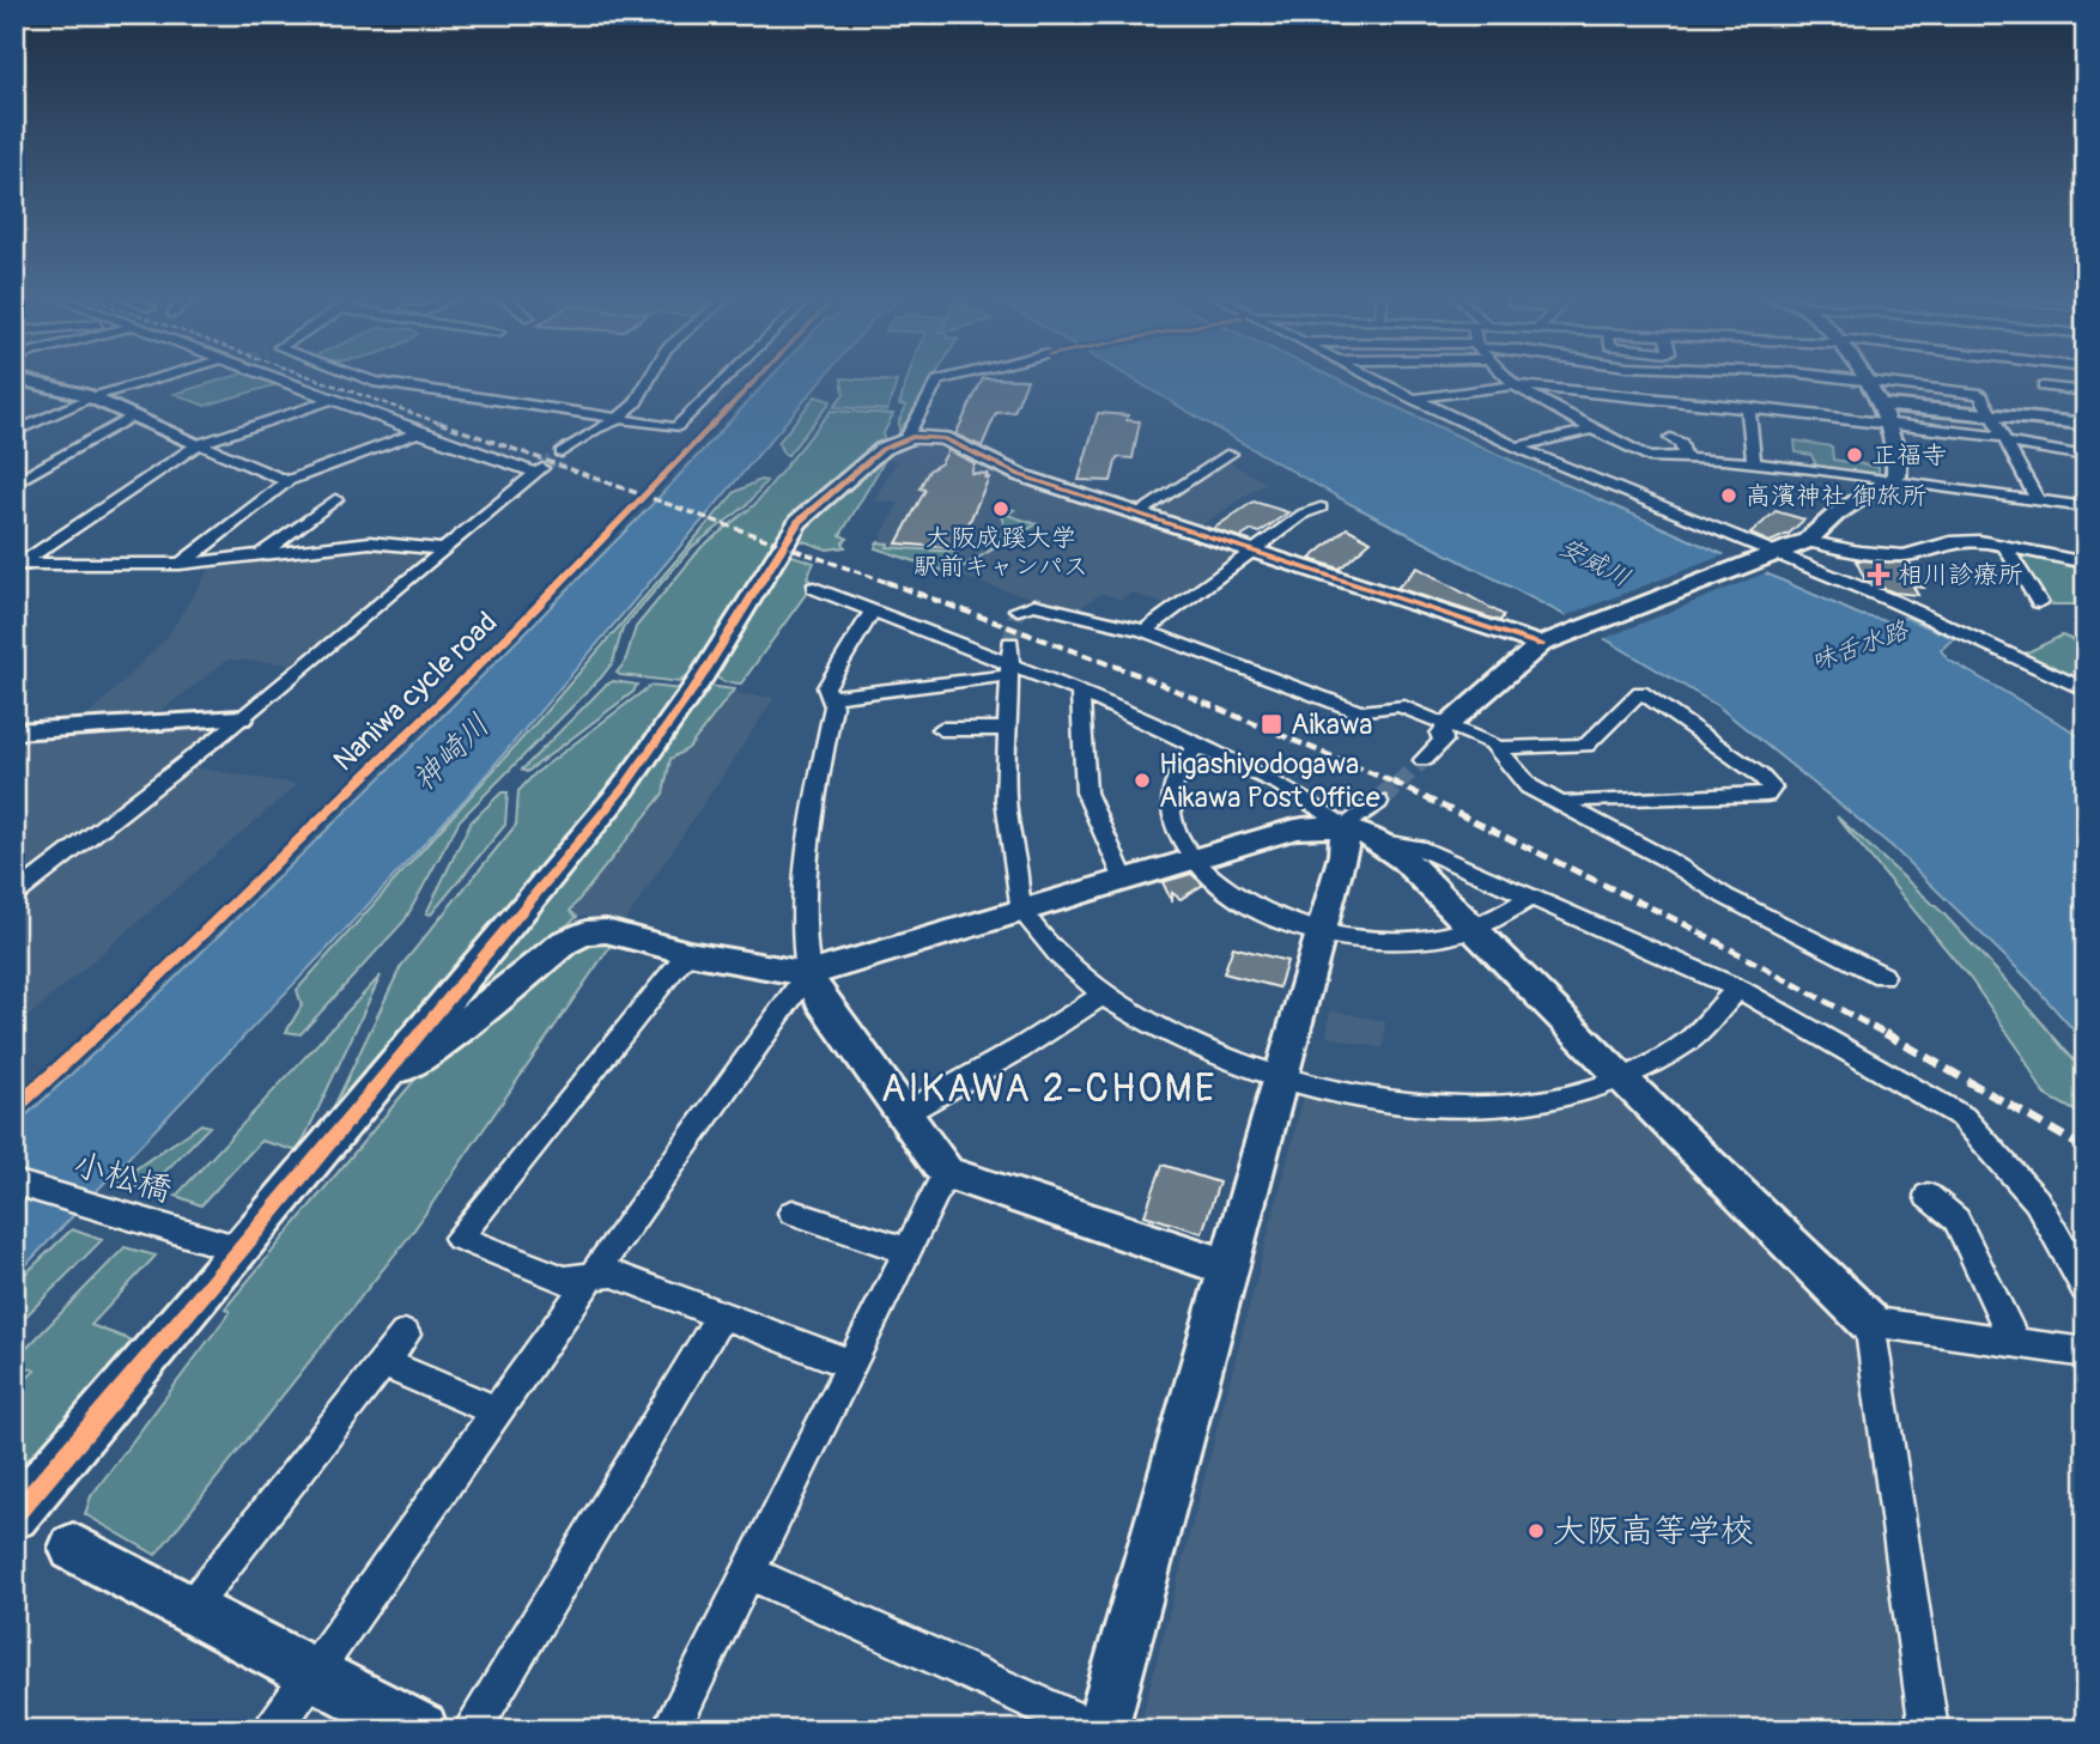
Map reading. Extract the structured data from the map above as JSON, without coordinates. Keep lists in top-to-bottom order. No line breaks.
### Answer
{"streets":{"street":["小松橋"],"cycle path":["Naniwa cycle road"]},"districts":["AIKAWA 2-CHOME"],"water":["安威川","味舌水路","神崎川"],"places":{"other":["正福寺","高濱神社 御旅所","大阪成蹊大学 駅前キャンパス","Higashiyodogawa Aikawa Post Office","大阪高等学校"],"health":["相川診療所"],"transit":["Aikawa"]}}
